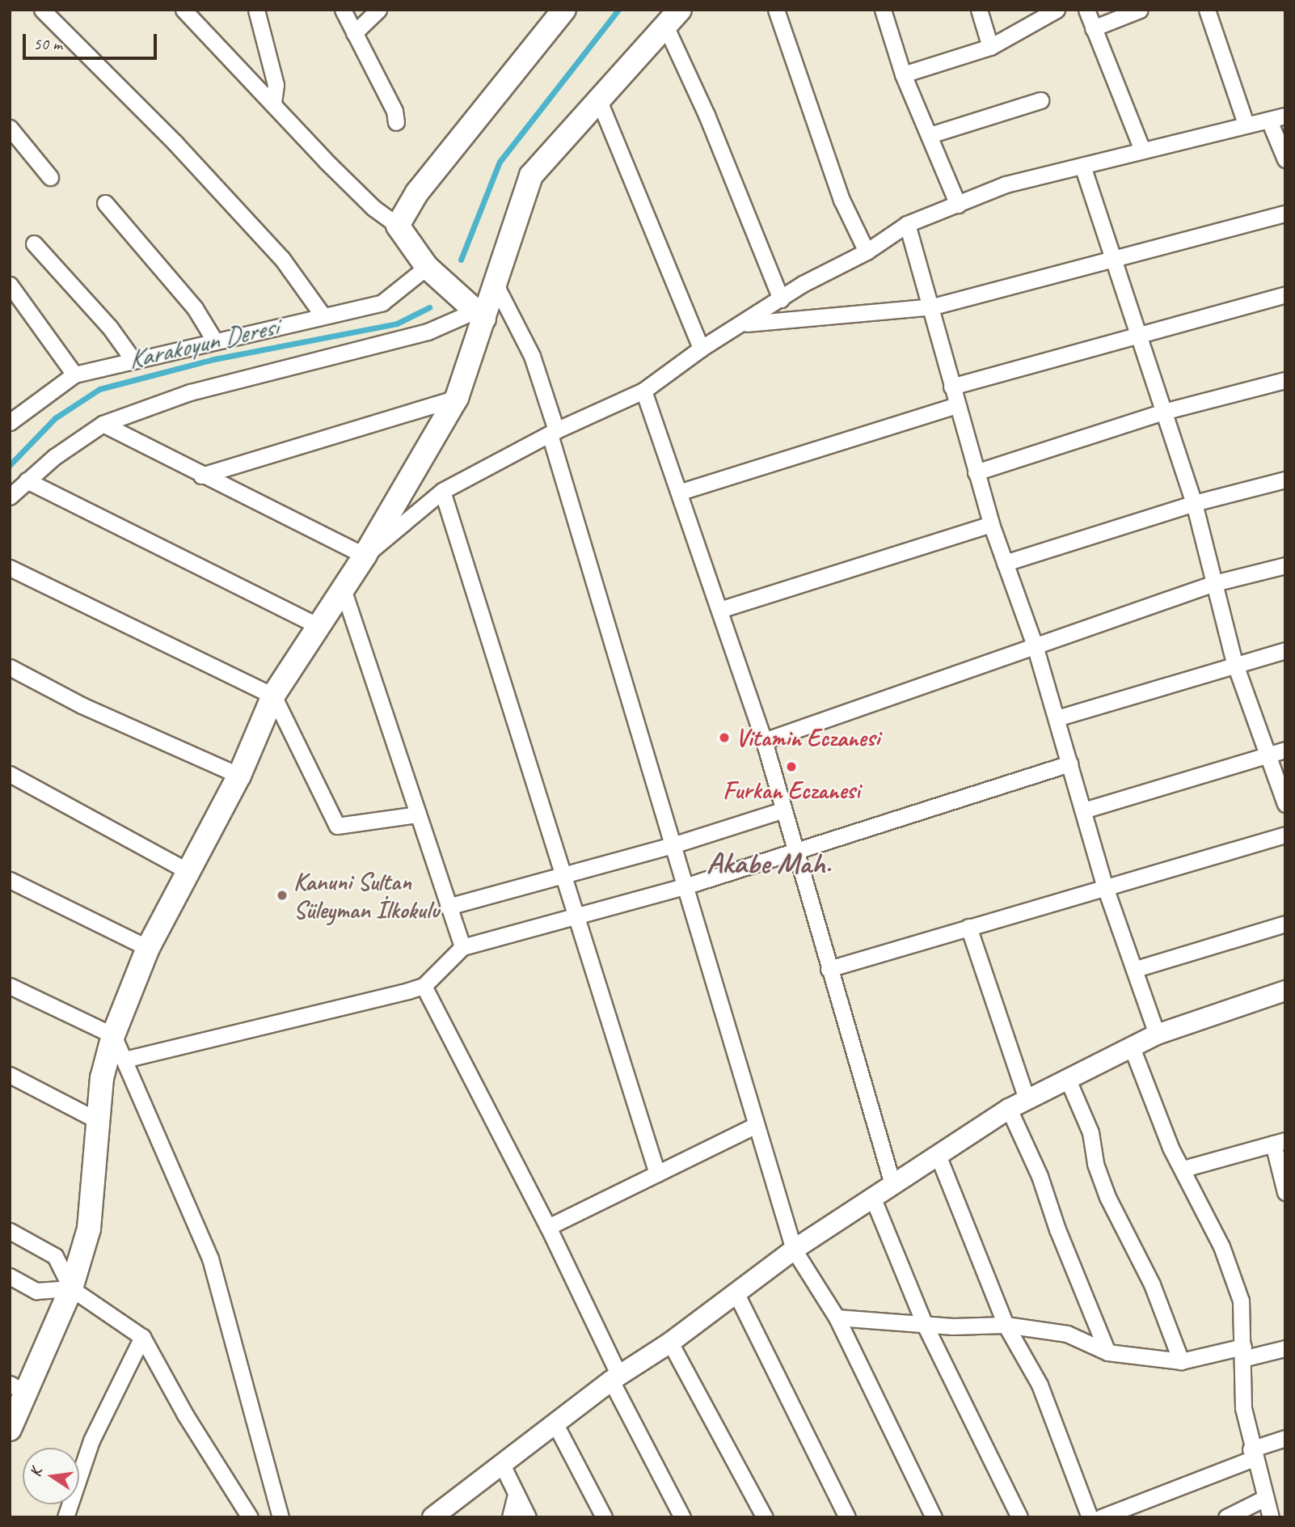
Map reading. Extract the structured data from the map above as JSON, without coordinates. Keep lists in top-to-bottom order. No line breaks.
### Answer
{"districts":["Akabe Mah."],"water":["Karakoyun Deresi"],"places":["Vitamin Eczanesi","Furkan Eczanesi","Kanuni Sultan Süleyman İlkokulu"],"scale_bar":"50 m","north":"left"}
